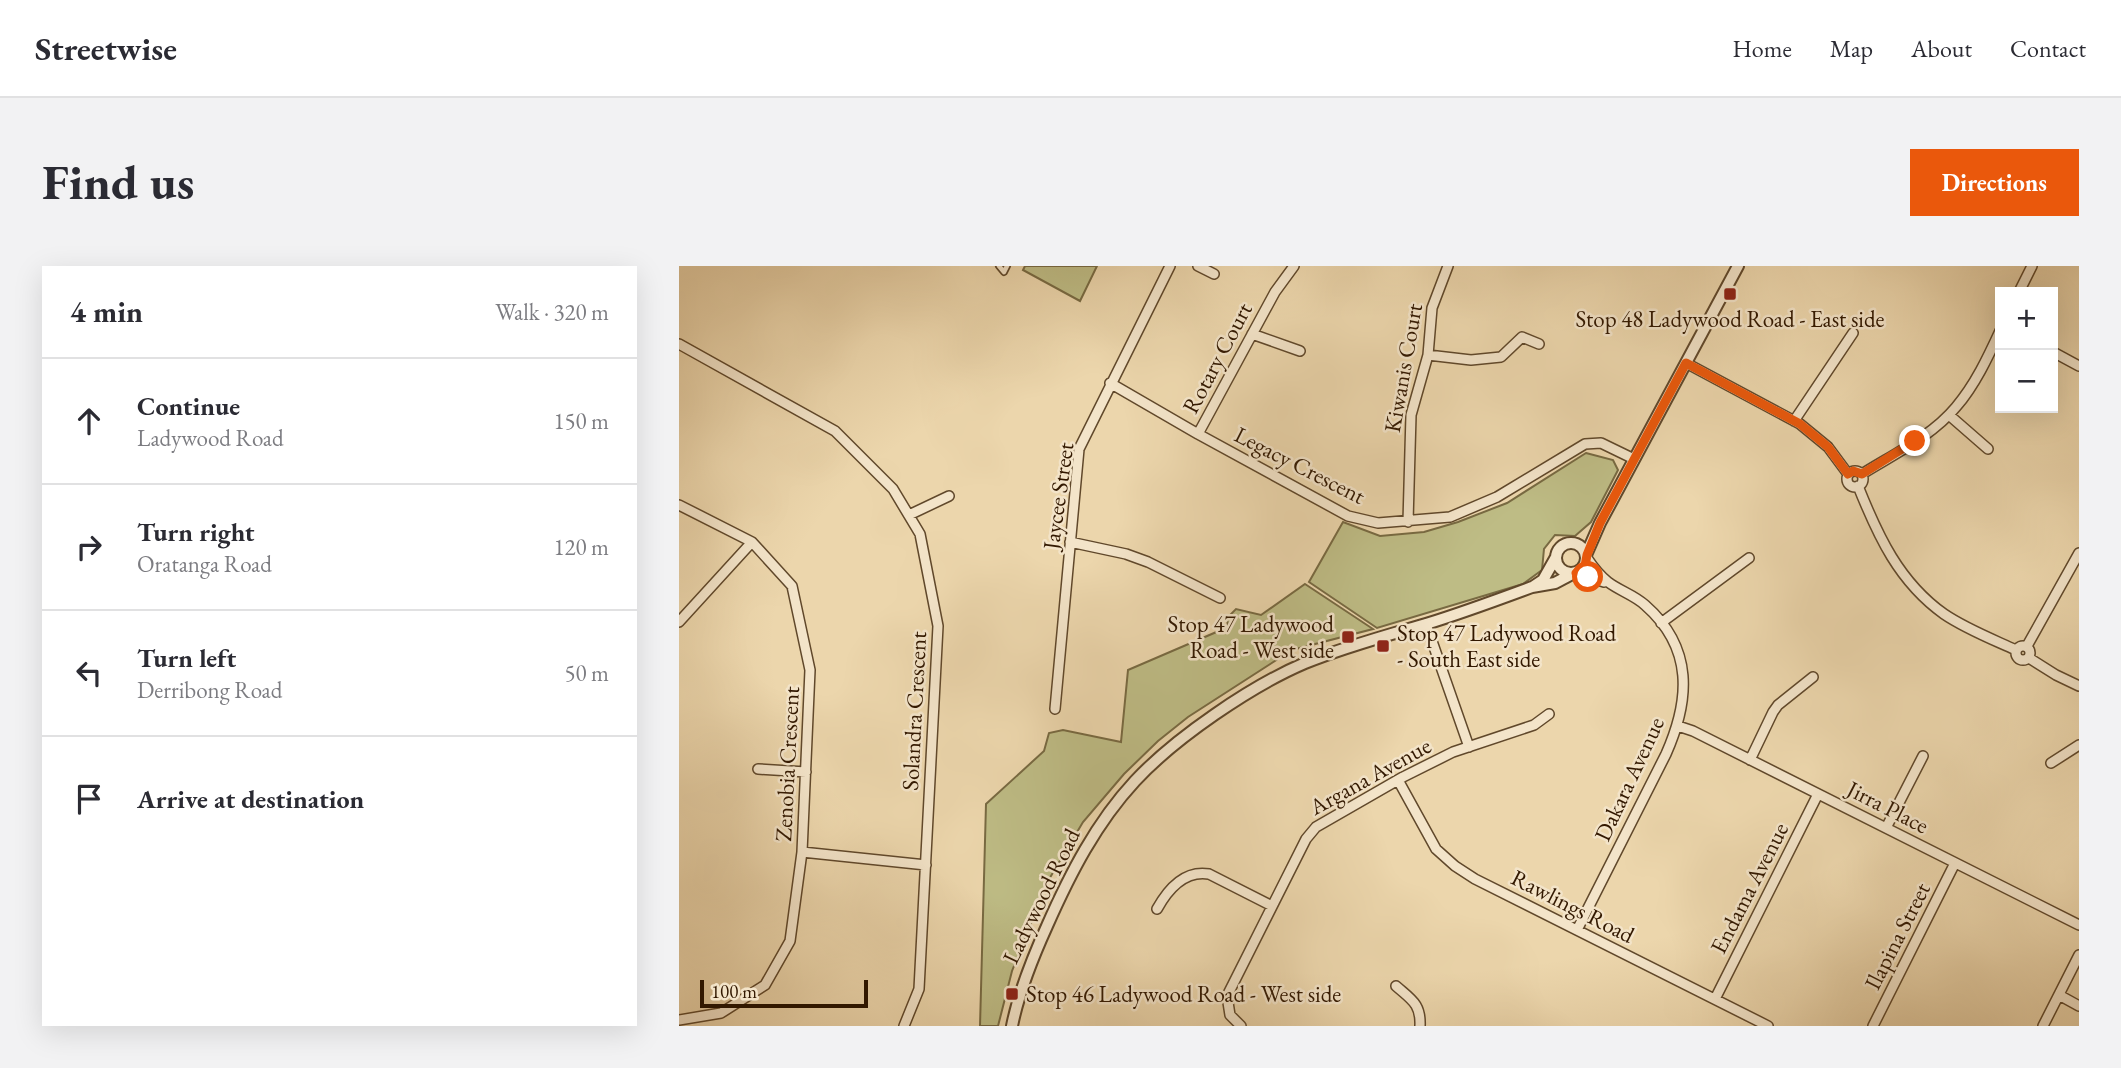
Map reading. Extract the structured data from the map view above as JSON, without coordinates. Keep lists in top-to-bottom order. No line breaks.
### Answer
{"streets":{"street":["Rotary Court","Kiwanis Court","Legacy Crescent","Jaycee Street","Solandra Crescent","Zenobia Crescent","Argana Avenue","Dakara Avenue","Jirra Place","Endama Avenue","Ladywood Road","Rawlings Road","Ilapina Street"]},"crossings":[["Rotary Court","Legacy Crescent"],["Kiwanis Court","Legacy Crescent"],["Legacy Crescent","Jaycee Street"],["Argana Avenue","Rawlings Road"],["Dakara Avenue","Jirra Place"],["Dakara Avenue","Ladywood Road"],["Dakara Avenue","Rawlings Road"],["Jirra Place","Endama Avenue"],["Jirra Place","Ilapina Street"],["Endama Avenue","Rawlings Road"]],"places":{"transit":["Stop 48 Ladywood Road - East side","Stop 47 Ladywood Road - West side","Stop 47 Ladywood Road - South East side","Stop 46 Ladywood Road - West side"]},"scale_bar":"100 m","page":{"header":"Streetwise","nav":["Home","Map","About","Contact"],"buttons":"Directions","title":"Find us","heading":["4 min","Walk · 320 m"],"map_buttons":["+","−"],"list":[["Continue","Ladywood Road","150 m"],["Turn right","Oratanga Road","120 m"],["Turn left","Derribong Road","50 m"],"Arrive at destination"],"scale":"100 m"}}
